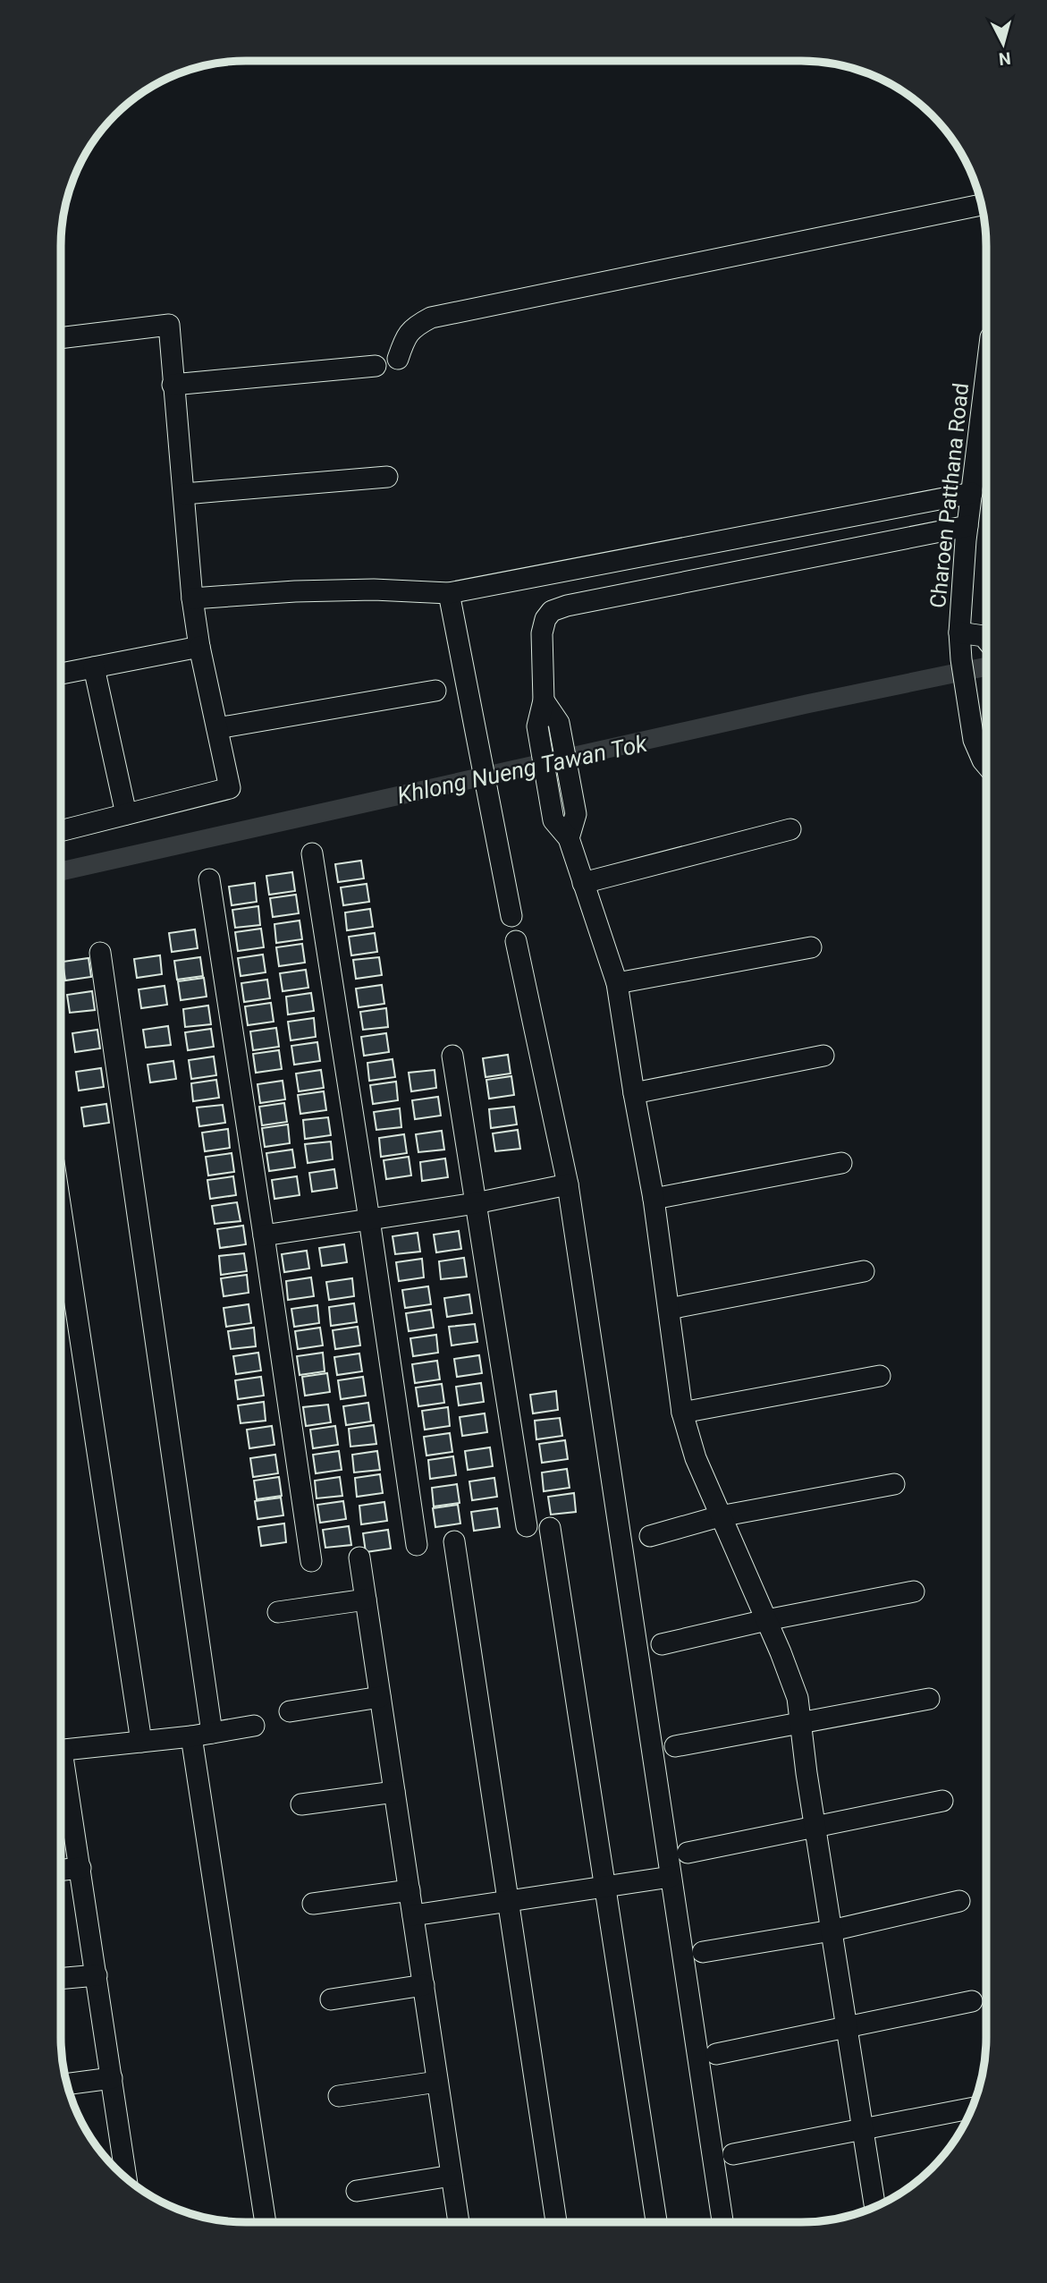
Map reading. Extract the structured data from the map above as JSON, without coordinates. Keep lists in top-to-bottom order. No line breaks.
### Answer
{"streets":{"street":["Charoen Patthana Road"]},"water":["Khlong Nueng Tawan Tok"],"north":"bottom"}
